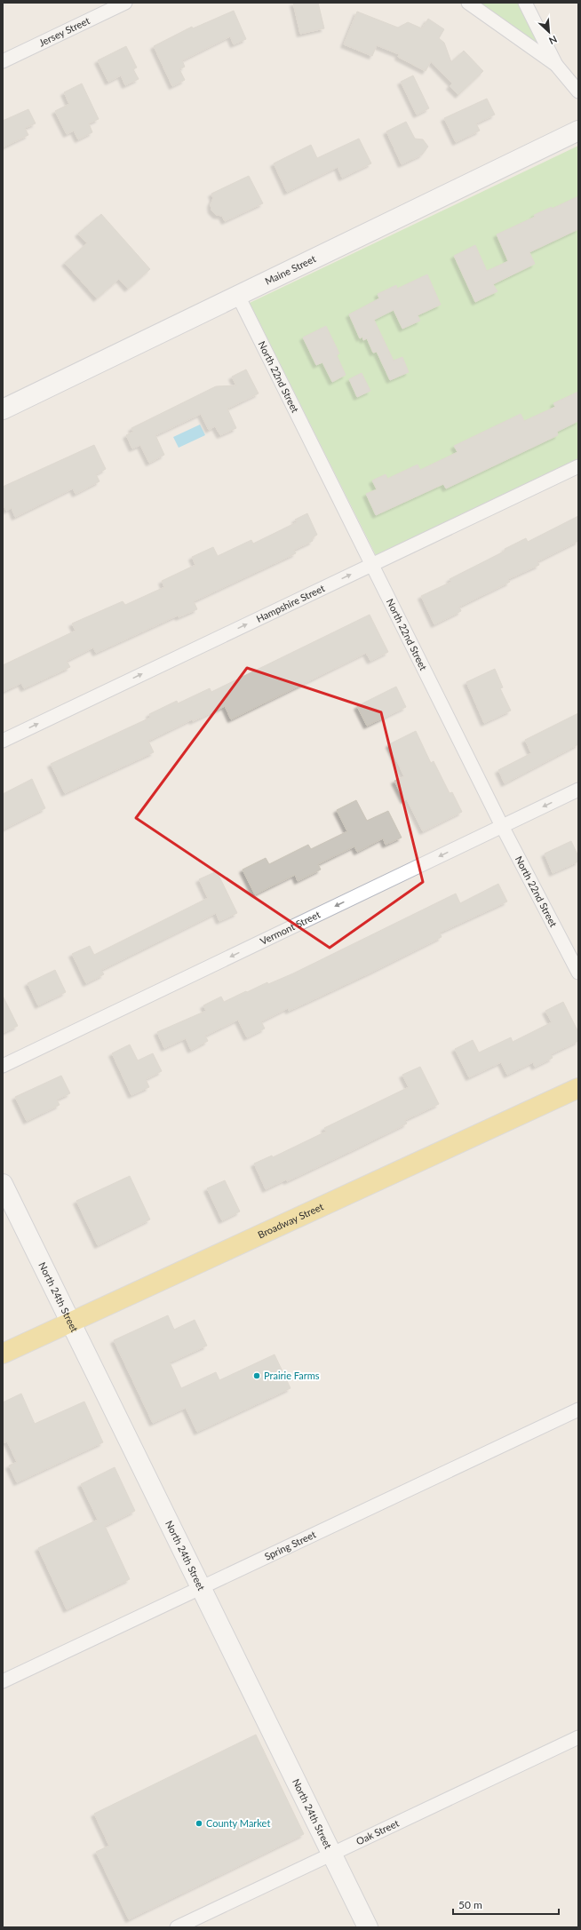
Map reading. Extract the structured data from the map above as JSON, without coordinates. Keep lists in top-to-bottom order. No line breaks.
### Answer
{"streets":{"main road":["Maine Street","Broadway Street","North 24th Street"],"street":["Jersey Street","North 22nd Street","Hampshire Street","Vermont Street","Spring Street","Oak Street"]},"crossings":[["Maine Street","North 22nd Street"],["North 22nd Street","Hampshire Street"],["North 22nd Street","Vermont Street"],["Broadway Street","North 24th Street"],["North 24th Street","Spring Street"],["North 24th Street","Oak Street"]],"one_way":["Hampshire Street","Vermont Street"],"places":["Prairie Farms","County Market"],"scale_bar":"50 m","north":"bottom right"}
